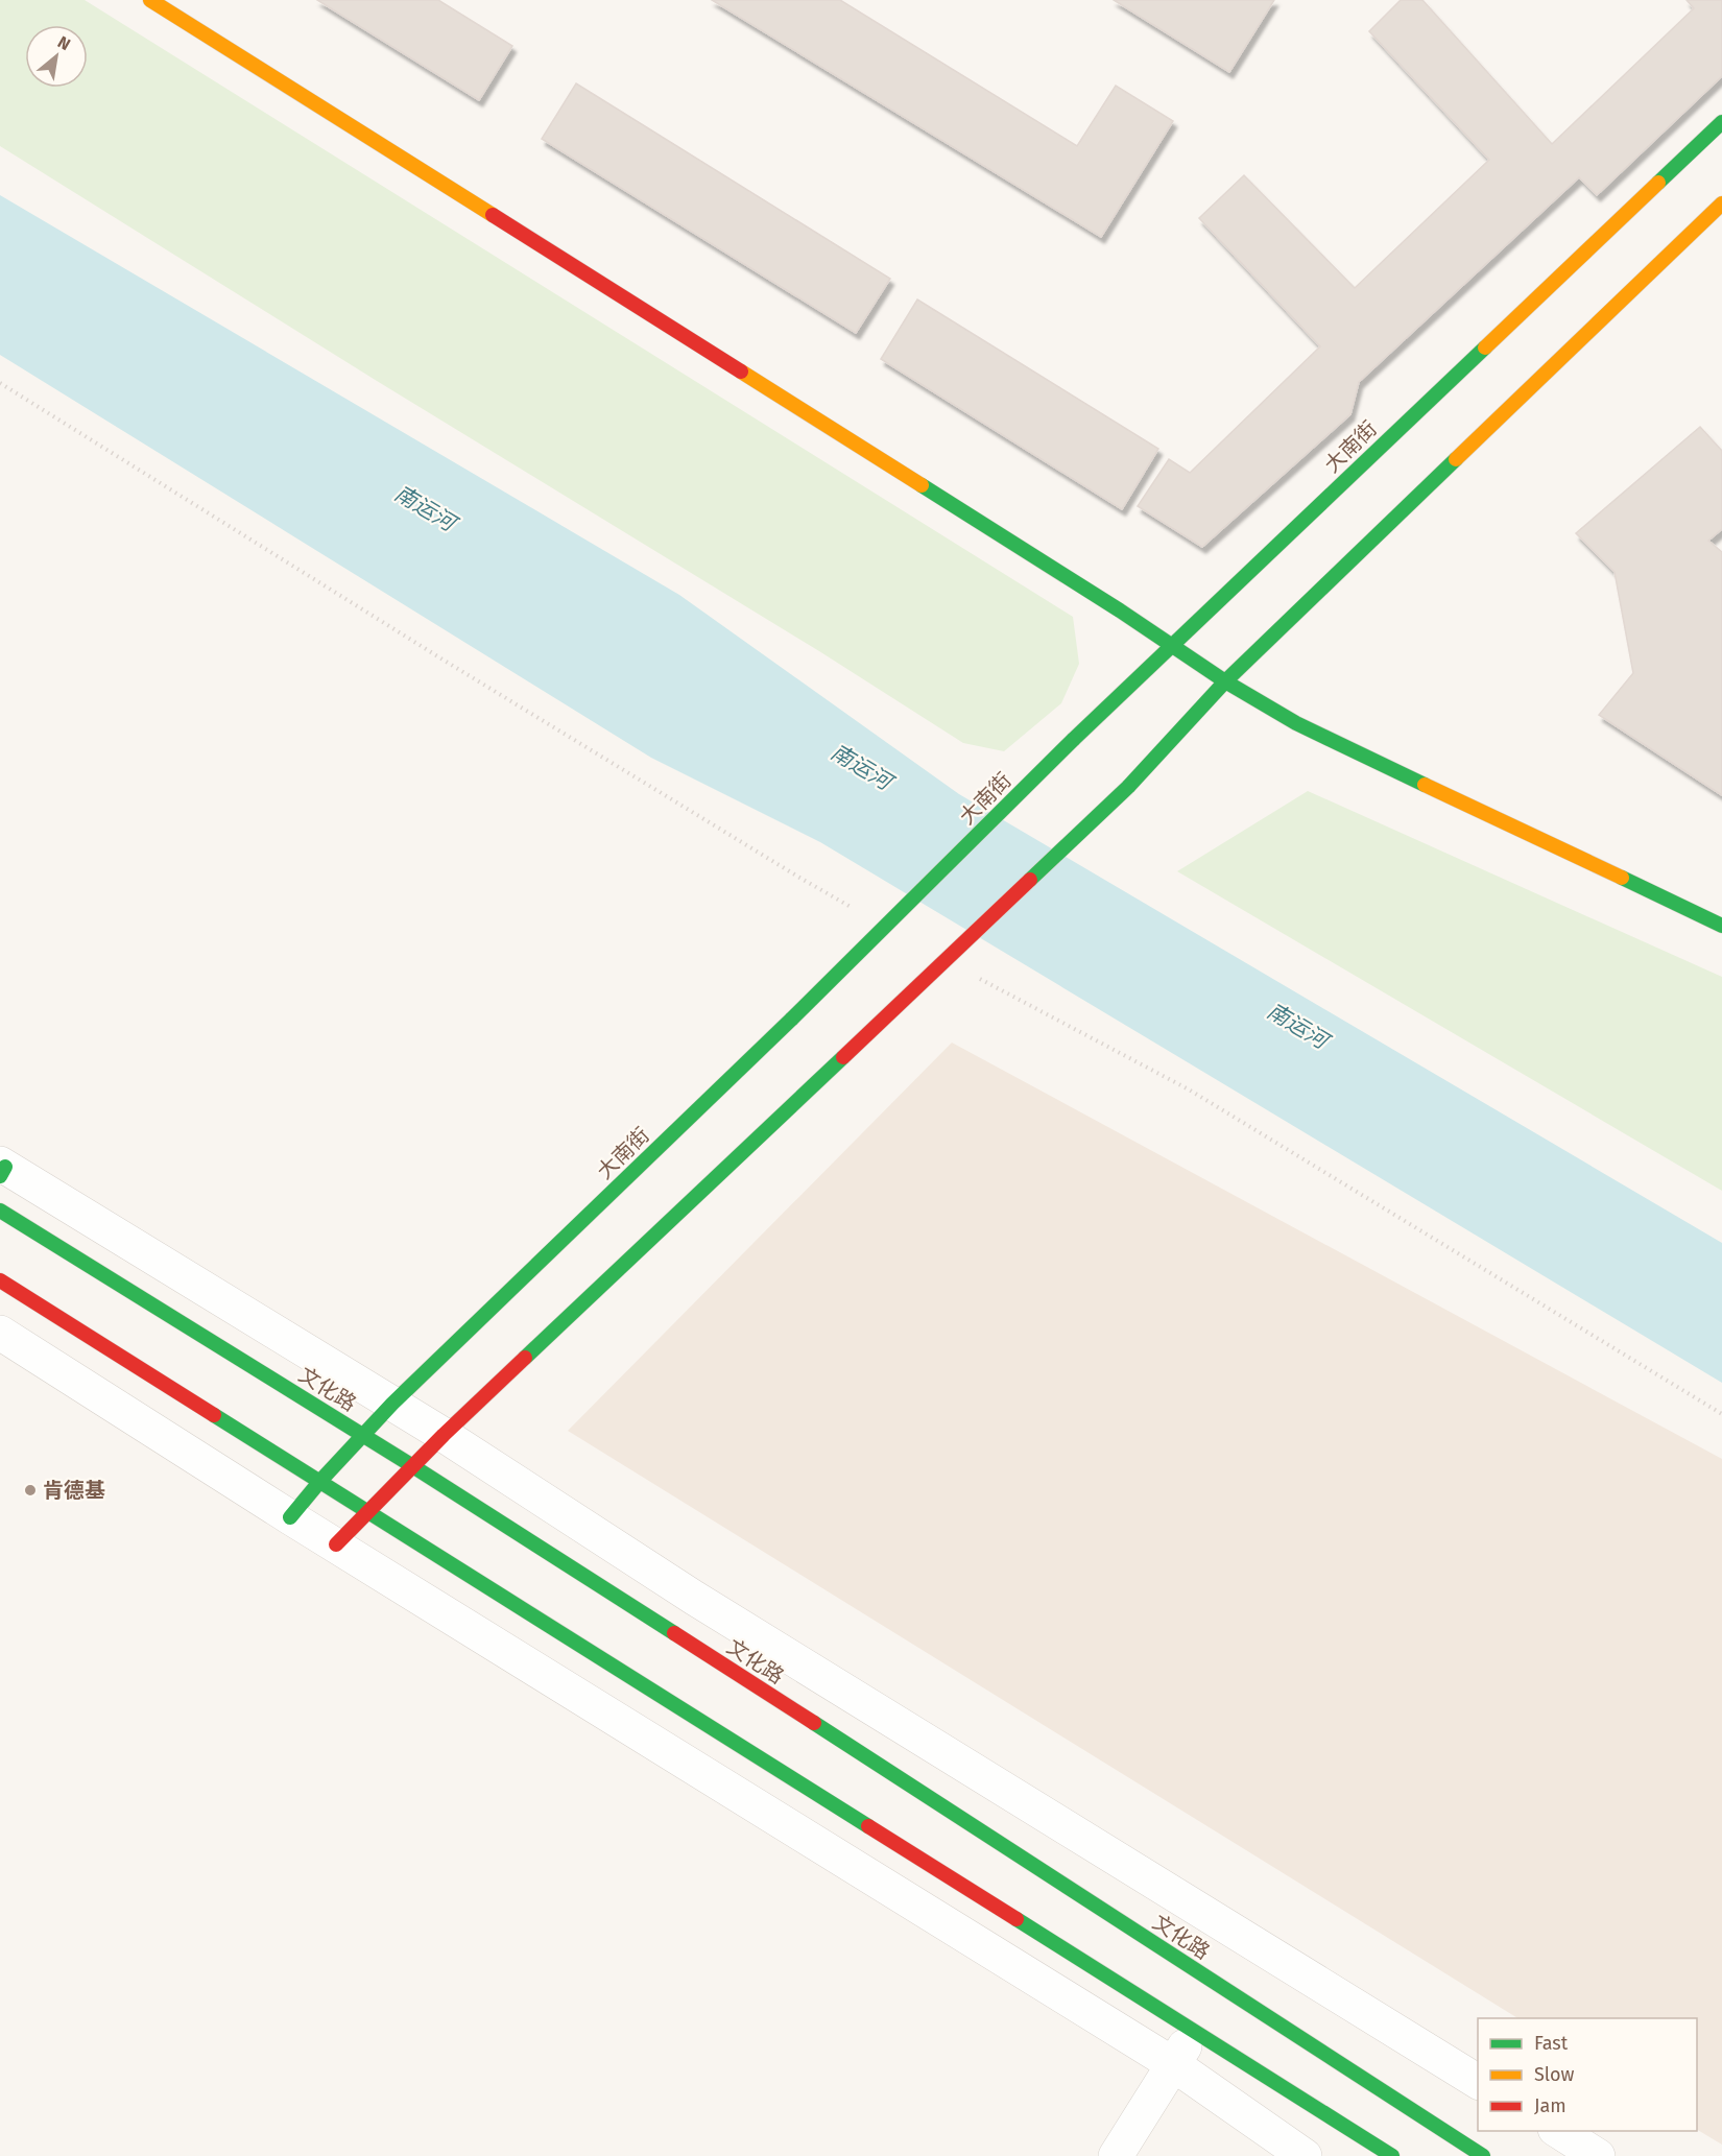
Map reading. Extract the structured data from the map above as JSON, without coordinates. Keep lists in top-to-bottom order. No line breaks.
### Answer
{"streets":{"street":["大南街","文化路"]},"crossings":[["大南街","文化路"]],"water":["南运河"],"places":["肯德基"],"legend":["Fast","Slow","Jam"],"north":"top right"}
